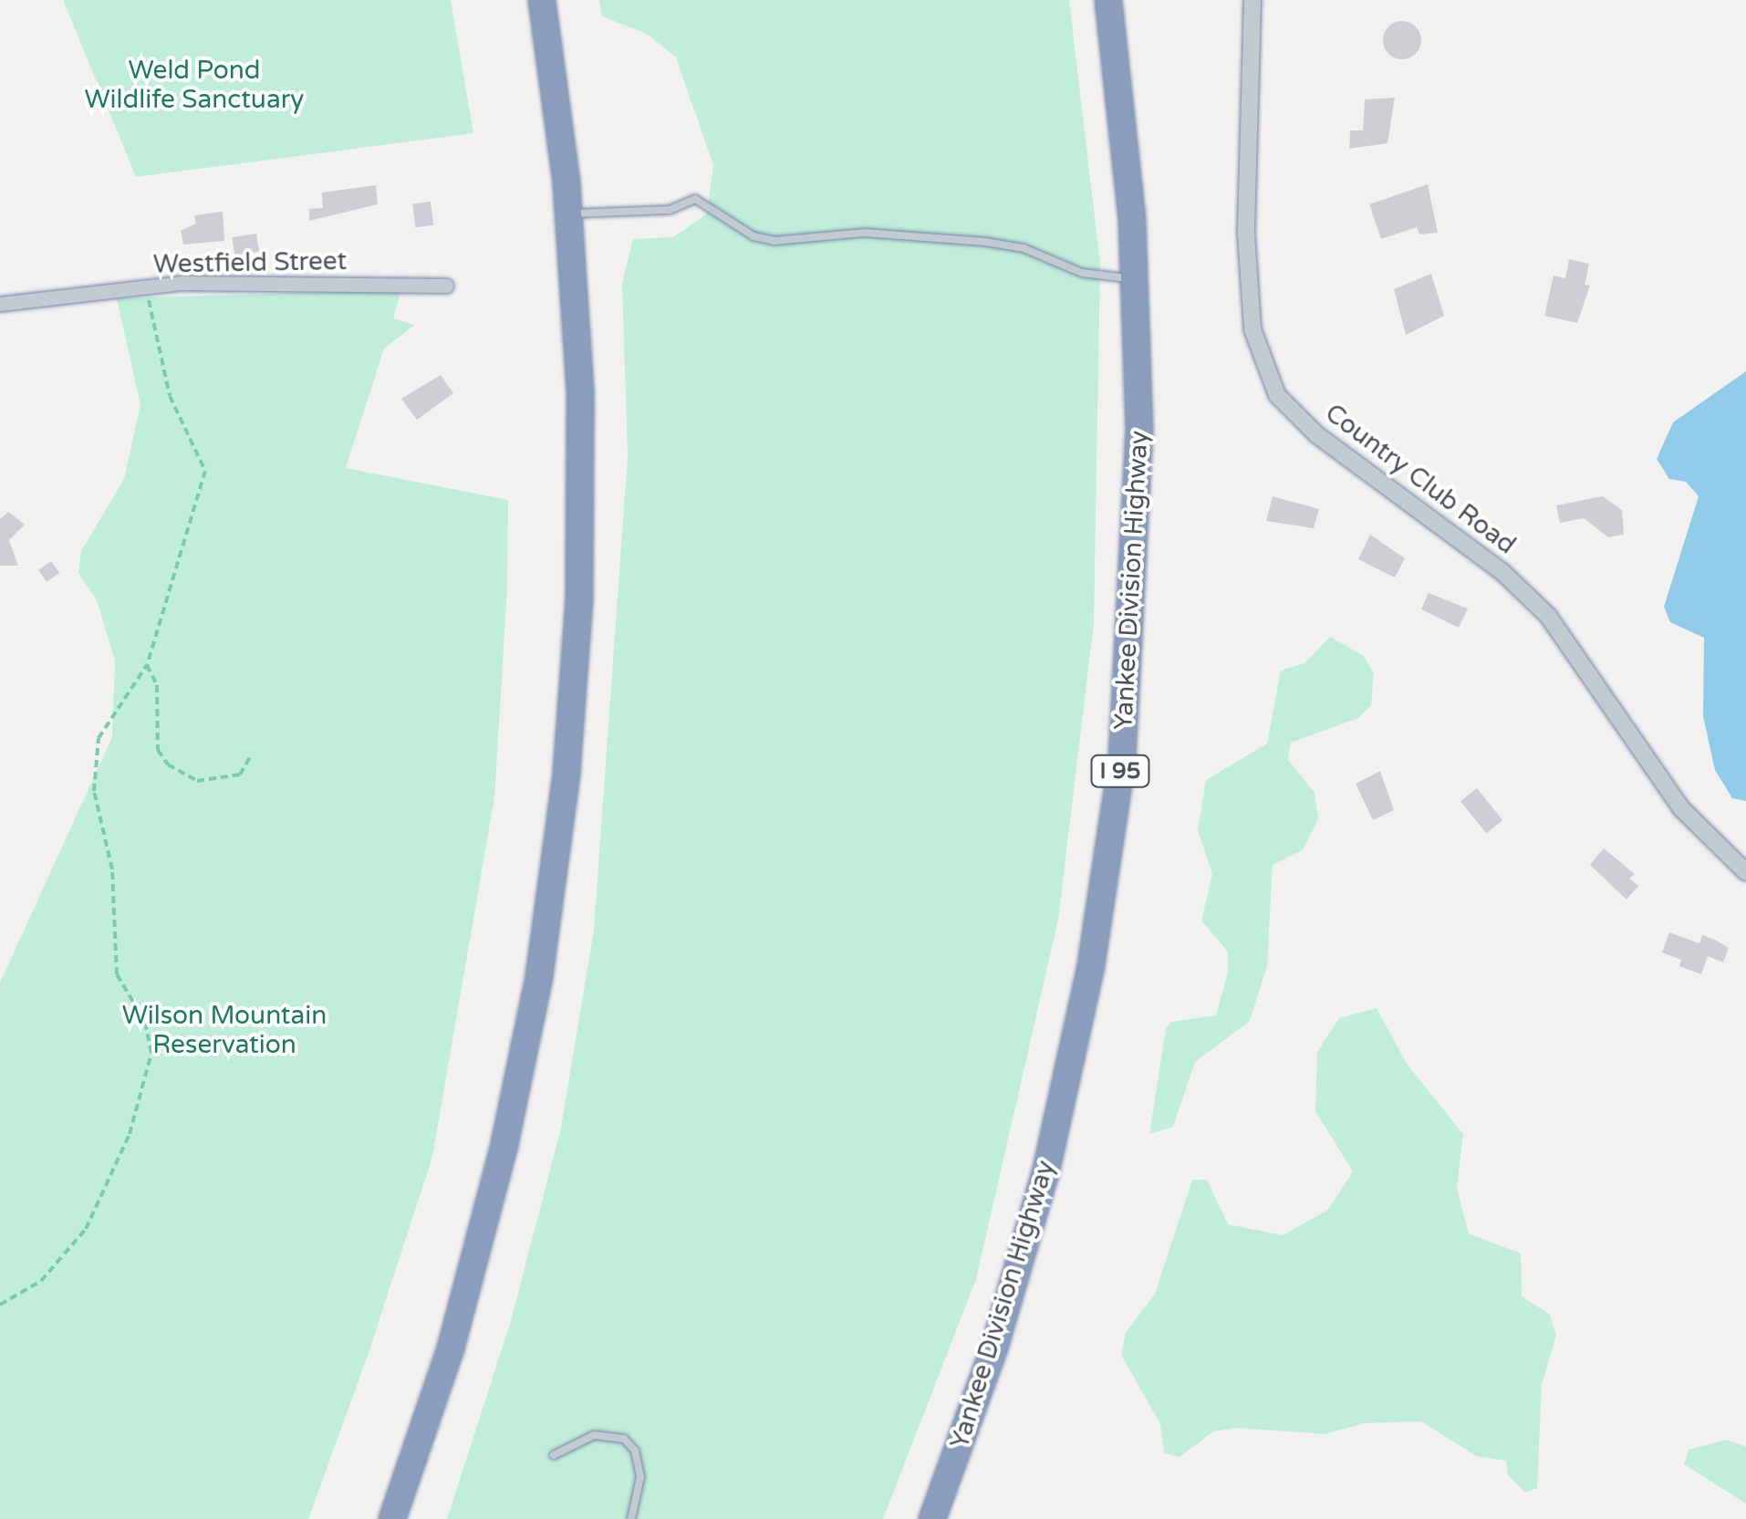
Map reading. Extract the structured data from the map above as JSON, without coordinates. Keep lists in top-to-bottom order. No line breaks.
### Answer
{"streets":{"highway":["Yankee Division Highway","I 95"],"street":["Westfield Street","Country Club Road"]},"parks":["Weld Pond Wildlife Sanctuary","Wilson Mountain Reservation"]}
